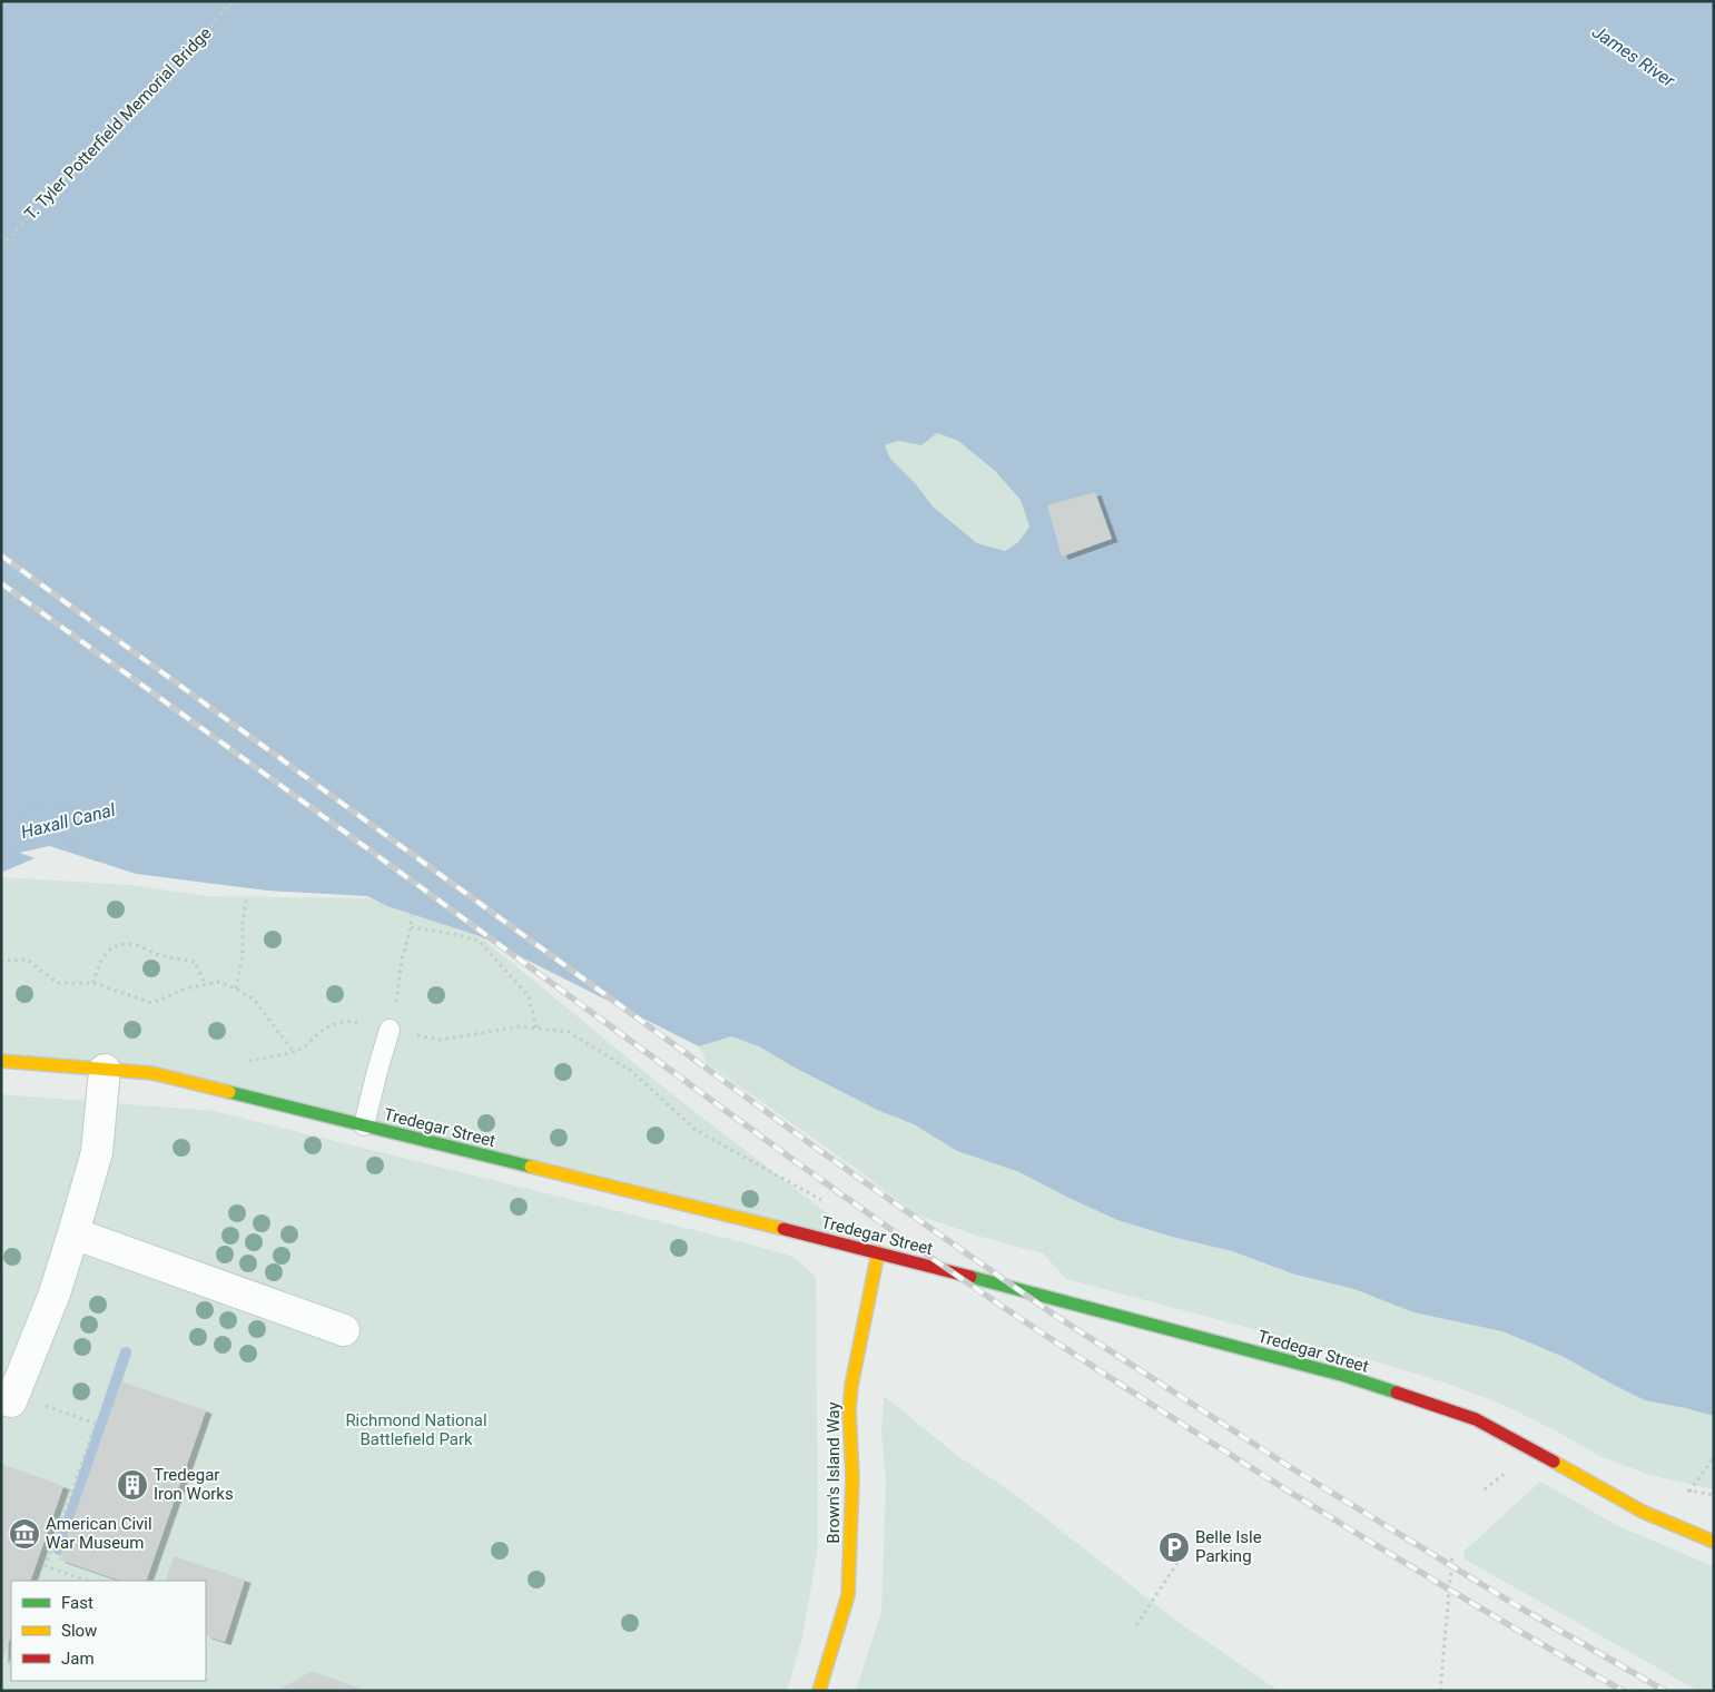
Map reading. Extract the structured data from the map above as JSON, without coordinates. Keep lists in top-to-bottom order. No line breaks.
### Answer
{"streets":{"street":["Tredegar Street","Brown's Island Way"],"path":["T. Tyler Potterfield Memorial Bridge"]},"crossings":[["Tredegar Street","Brown's Island Way"]],"water":["James River","Haxall Canal"],"parks":["Richmond National Battlefield Park"],"places":{"building":["Tredegar Iron Works"],"museum":["American Civil War Museum"],"parking":["Belle Isle Parking"]},"legend":["Fast","Slow","Jam"]}
